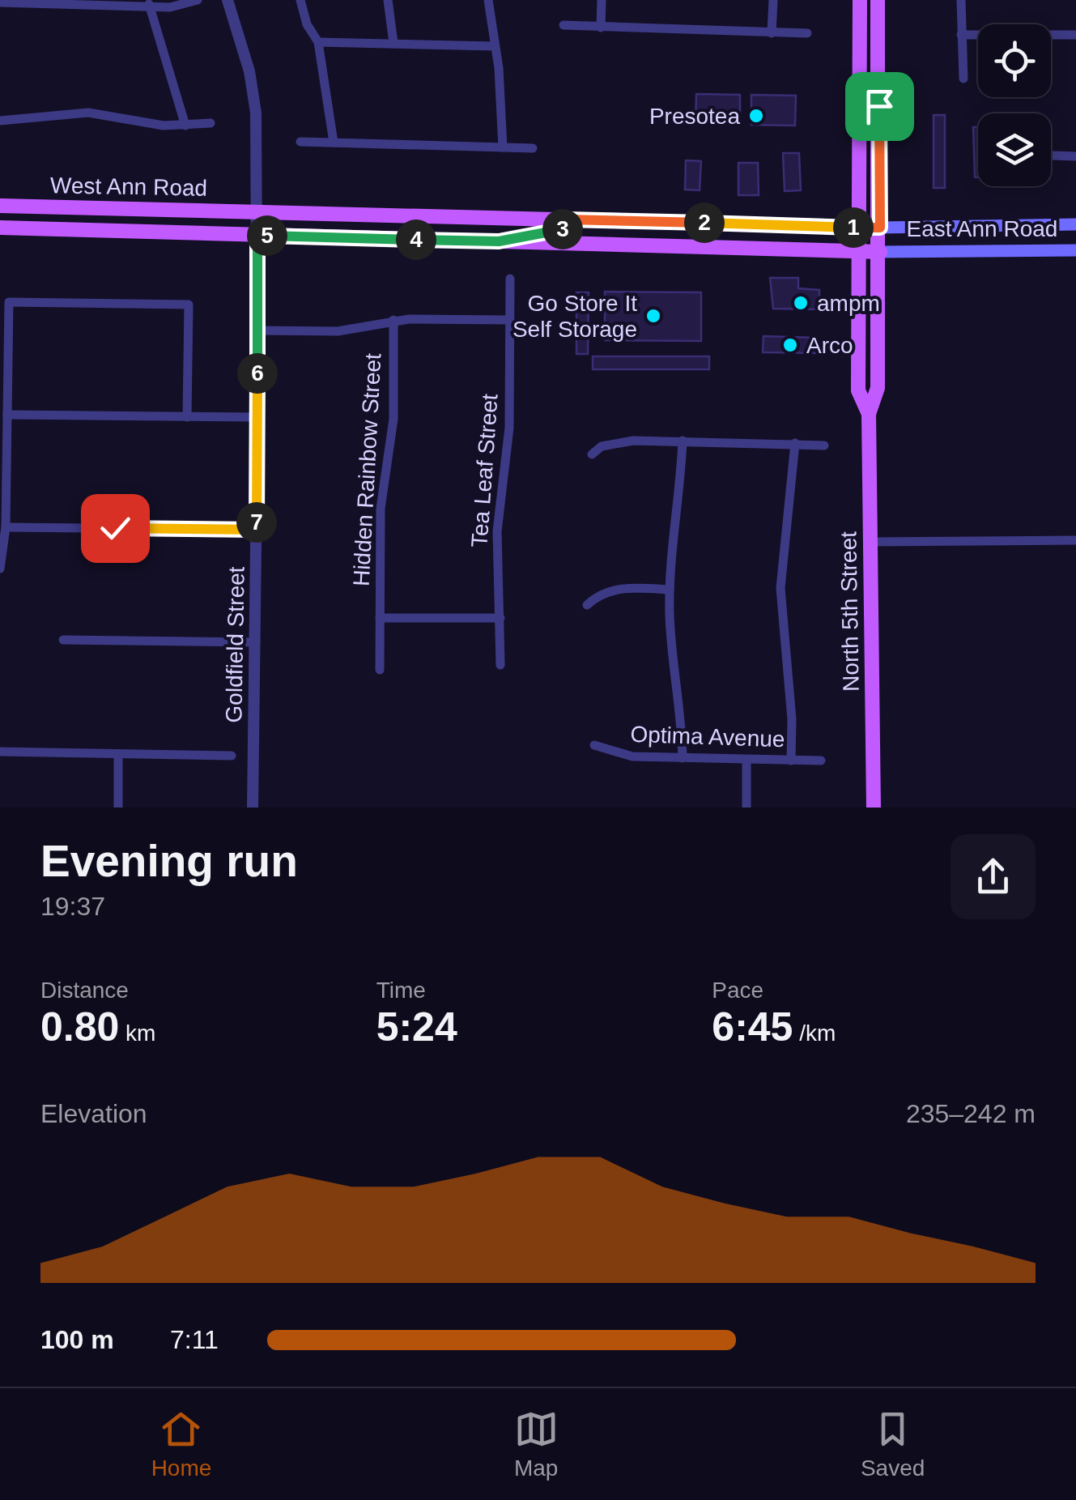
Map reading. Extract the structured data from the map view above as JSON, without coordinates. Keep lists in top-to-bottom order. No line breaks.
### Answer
{"streets":{"main road":["West Ann Road","East Ann Road","North 5th Street"],"street":["Hidden Rainbow Street","Tea Leaf Street","Goldfield Street","Optima Avenue"]},"crossings":[["West Ann Road","East Ann Road"],["West Ann Road","Goldfield Street"],["East Ann Road","North 5th Street"],["East Ann Road","Goldfield Street"]],"places":["Presotea","ampm","Go Store It Self Storage","Arco"],"page":{"pins":["2","1","3","5","4","6","7"],"heading":["Evening run","19:37"],"stats":[["Distance","0.80 km"],["Time","5:24"],["Pace","6:45 /km"]],"chart":["Elevation","235–242 m"],"list":[{"name":"100 m","note":"7:11"}],"tabs":["Home","Map","Saved"]}}
